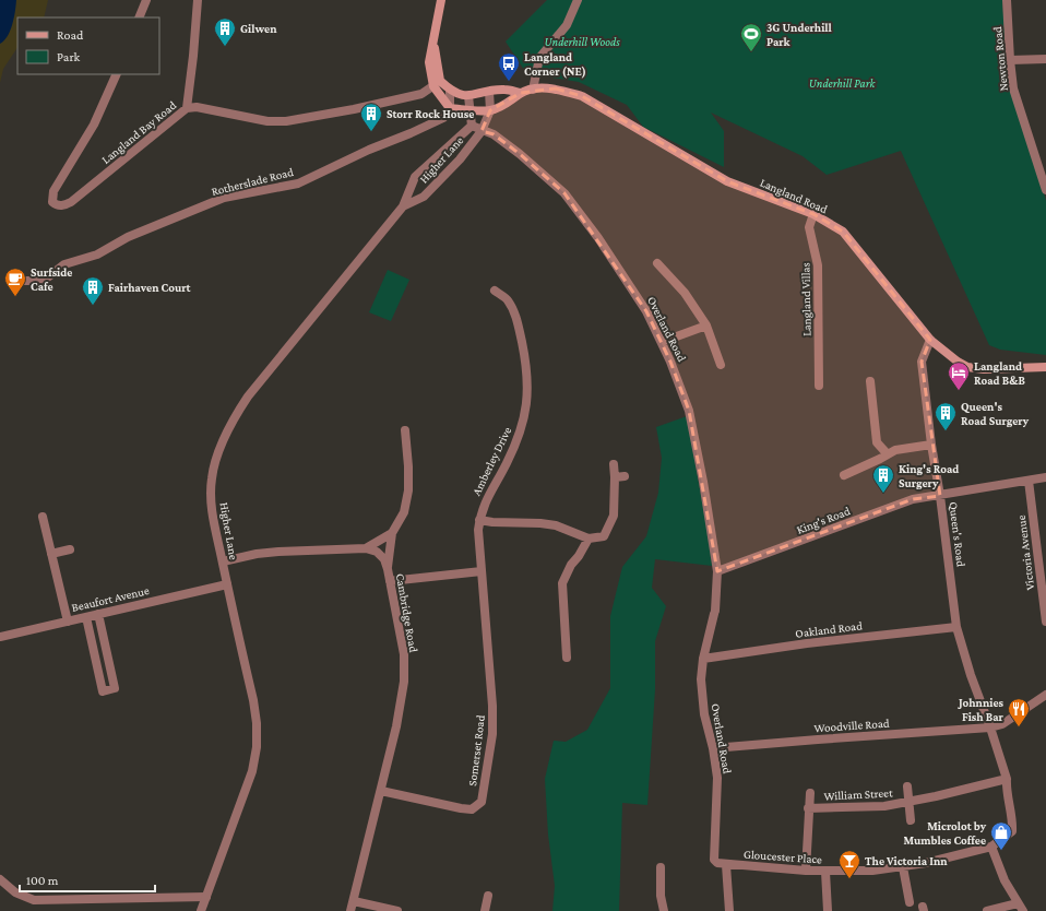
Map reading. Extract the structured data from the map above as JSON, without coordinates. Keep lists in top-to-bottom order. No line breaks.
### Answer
{"streets":{"main road":["Langland Road"],"street":["Newton Road","Langland Bay Road","Higher Lane","Rotherslade Road","Langland Villas","Overland Road","Amberley Drive","King's Road","Queen's Road","Victoria Avenue","Beaufort Avenue","Cambridge Road","Oakland Road","Woodville Road","Somerset Road","William Street","Gloucester Place"]},"crossings":[["Langland Bay Road","Langland Road"],["Higher Lane","Langland Road"],["Higher Lane","Overland Road"],["Higher Lane","Beaufort Avenue"],["Rotherslade Road","Langland Road"],["Langland Road","Langland Villas"],["Langland Road","Queen's Road"],["Overland Road","King's Road"],["Overland Road","Oakland Road"],["Overland Road","Woodville Road"],["Overland Road","Gloucester Place"],["Amberley Drive","Somerset Road"],["King's Road","Queen's Road"],["King's Road","Victoria Avenue"],["Queen's Road","Oakland Road"],["Queen's Road","Woodville Road"],["Queen's Road","William Street"],["Queen's Road","Gloucester Place"],["Cambridge Road","Somerset Road"]],"parks":["Underhill Woods","Underhill Park"],"places":{"building":["Gilwen","Storr Rock House","Fairhaven Court","Queen's Road Surgery","King's Road Surgery"],"sports":["3G Underhill Park"],"bus stop":["Langland Corner (NE)"],"cafe":["Surfside Cafe"],"hotel":["Langland Road B&B"],"restaurant":["Johnnies Fish Bar"],"shop":["Microlot by Mumbles Coffee"],"bar":["The Victoria Inn"]},"legend":["Road","Park"],"scale_bar":"100 m"}
